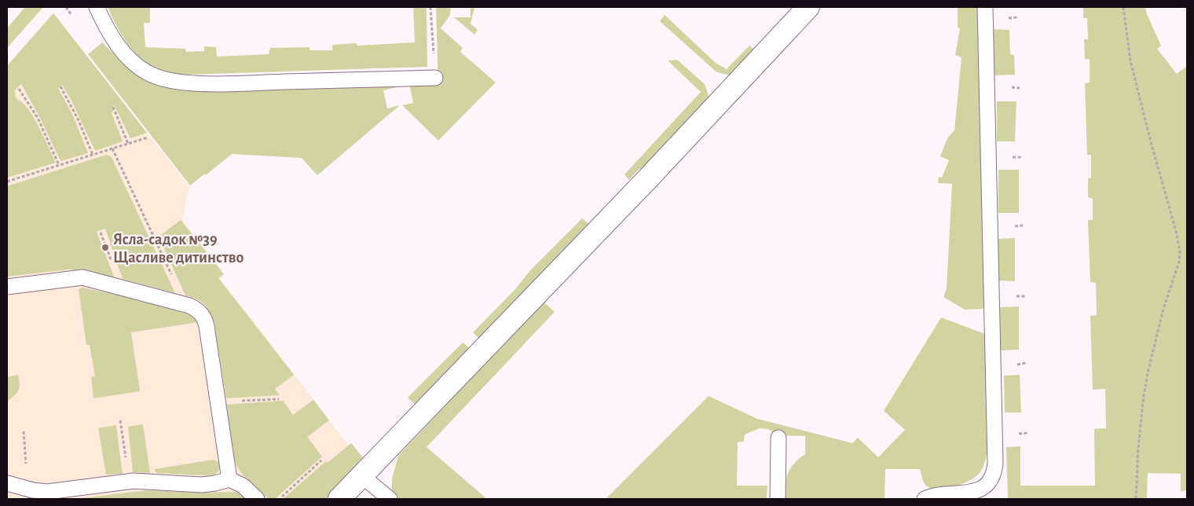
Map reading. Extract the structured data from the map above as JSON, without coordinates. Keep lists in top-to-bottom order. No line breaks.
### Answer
{"places":["Ясла-садок №39 Щасливе дитинство"]}
